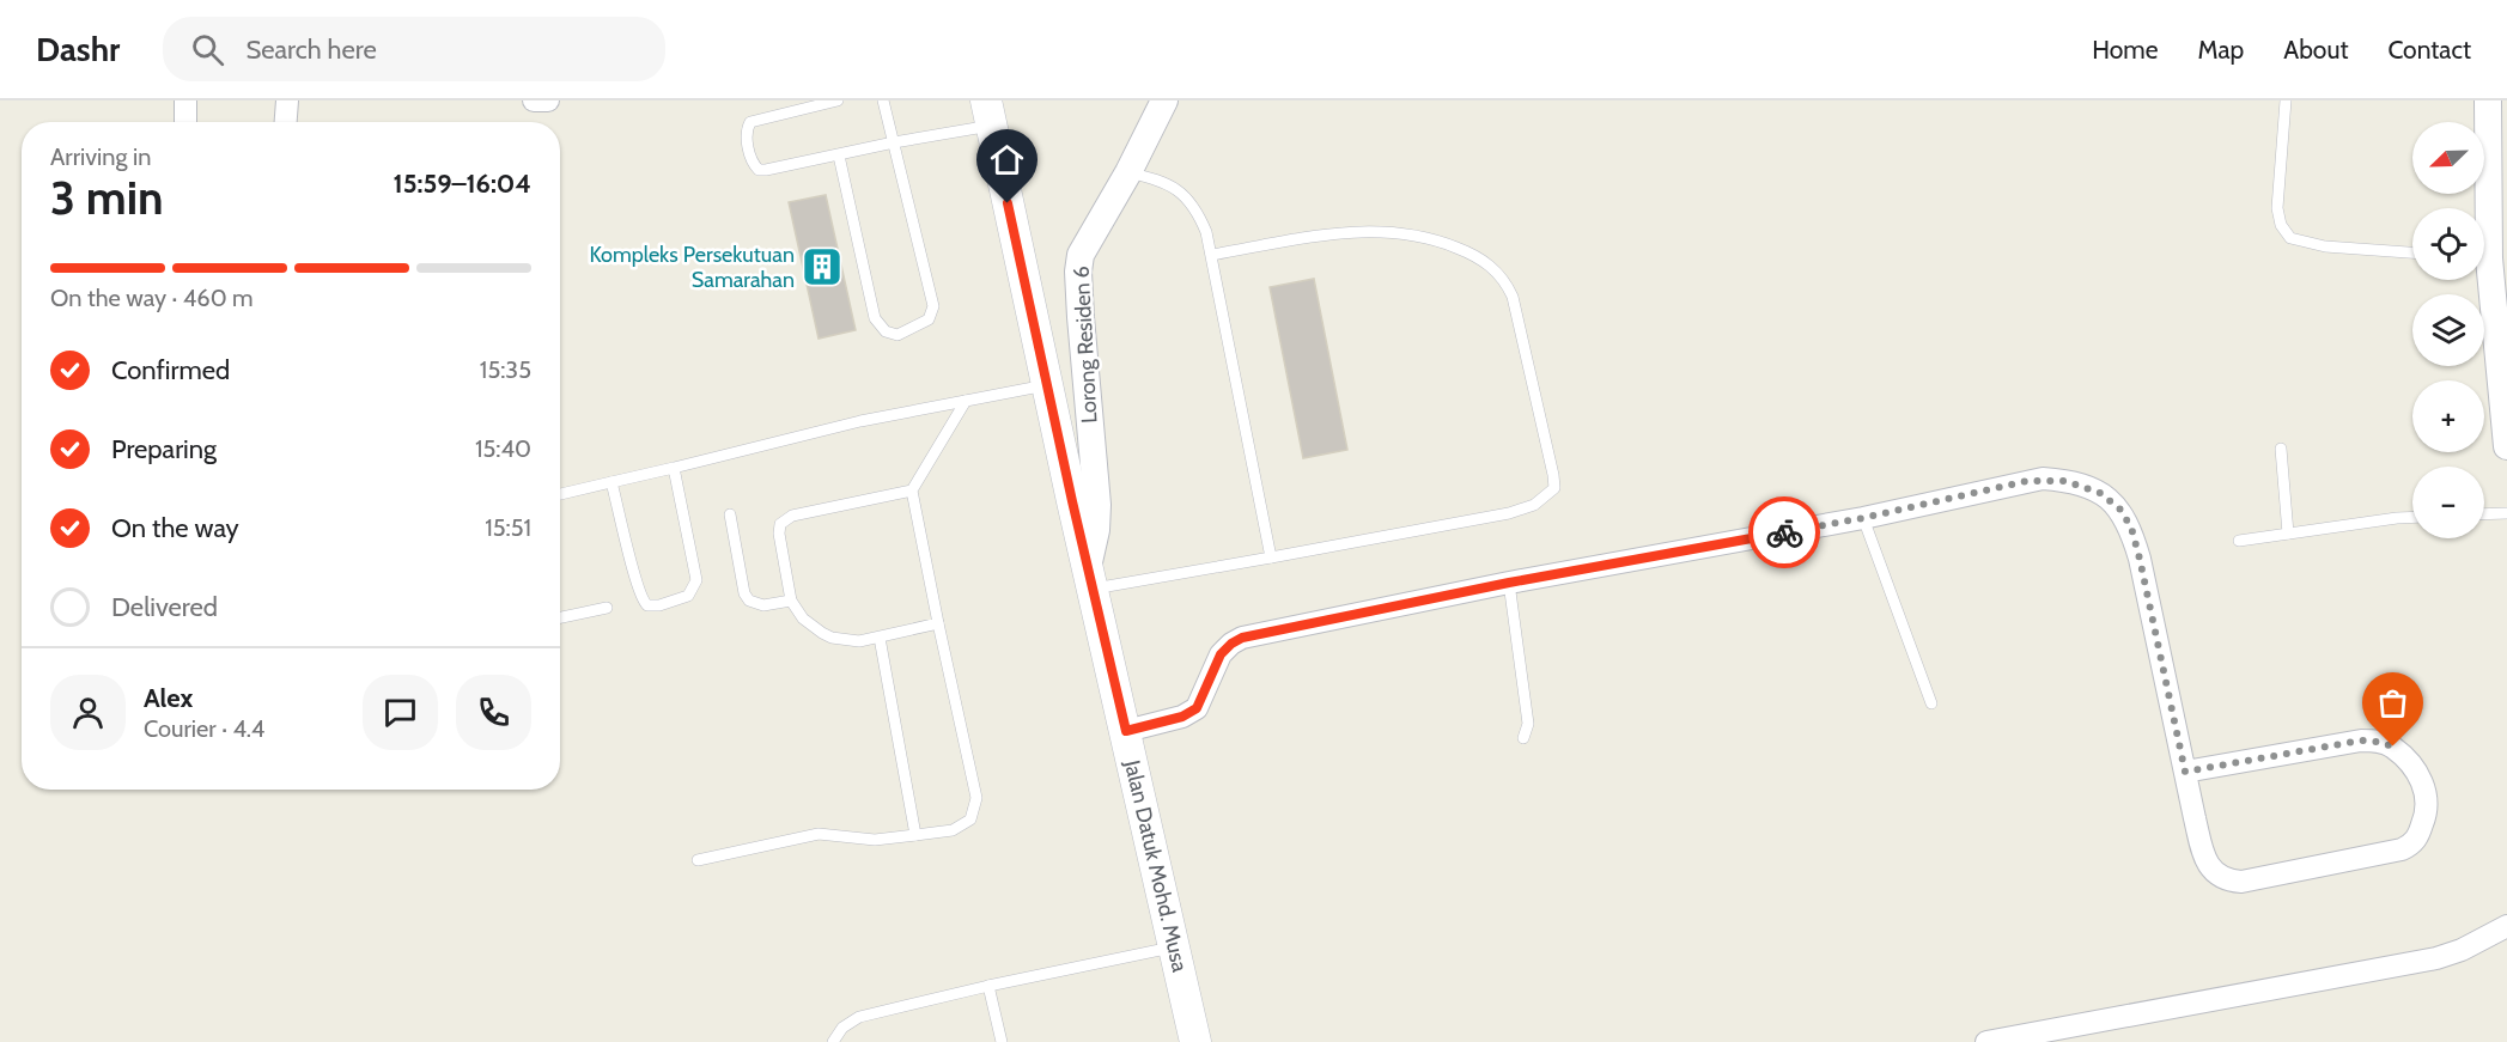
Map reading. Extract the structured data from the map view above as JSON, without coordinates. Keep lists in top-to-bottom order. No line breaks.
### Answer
{"streets":{"main road":["Jalan Datuk Mohd. Musa"],"street":["Lorong Residen 6"]},"crossings":[["Lorong Residen 6","Jalan Datuk Mohd. Musa"]],"places":{"building":["Kompleks Persekutuan Samarahan"]},"north":"bottom left","page":{"header":"Dashr","search":"Search here","nav":["Home","Map","About","Contact"],"map_buttons":["+","−"],"heading":["3 min","Arriving in","15:59–16:04"],"panel":["Alex","Courier · 4.4"],"bar":"On the way · 460 m","list":[["Confirmed","15:35"],["Preparing","15:40"],["On the way","15:51"],"Delivered"]}}
